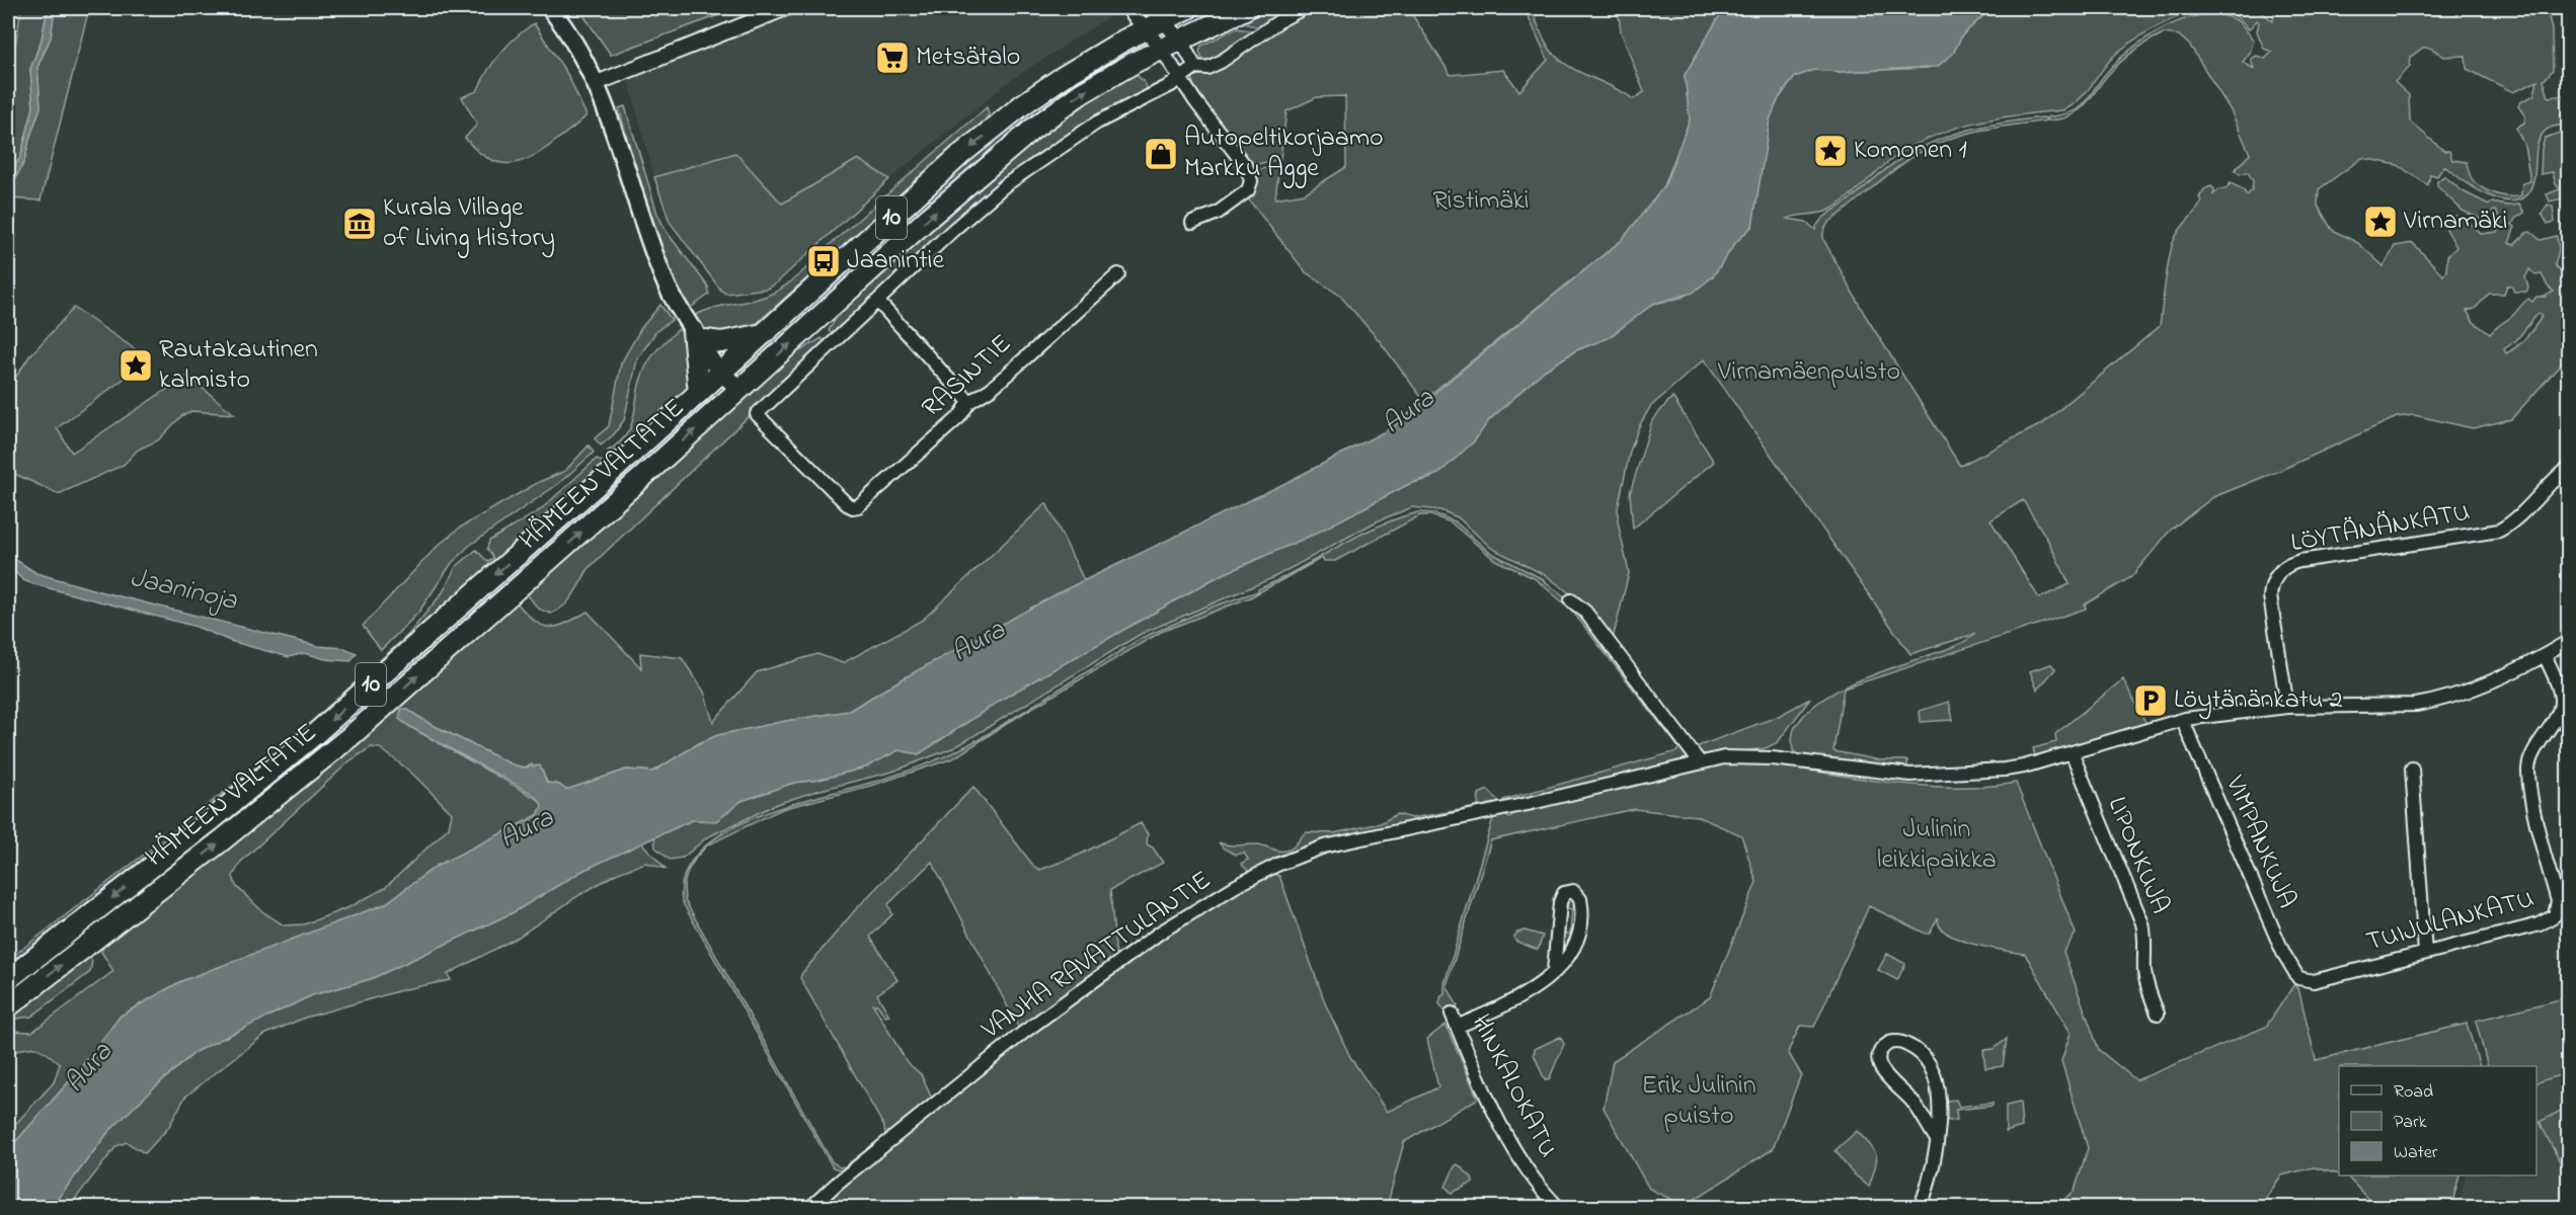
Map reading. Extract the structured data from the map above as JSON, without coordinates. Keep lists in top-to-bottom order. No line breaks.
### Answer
{"streets":{"highway":["10","HÄMEEN VALTATIE"],"street":["RASINTIE","LÖYTÄNÄNKATU","VIMPANKUJA","LIPONKUJA","TUIJULANKATU","VANHA RAVATTULANTIE","HINKALOKATU"]},"crossings":[["LÖYTÄNÄNKATU","VANHA RAVATTULANTIE"],["VIMPANKUJA","TUIJULANKATU"],["VIMPANKUJA","VANHA RAVATTULANTIE"],["LIPONKUJA","VANHA RAVATTULANTIE"],["TUIJULANKATU","VANHA RAVATTULANTIE"]],"water":["Aura","Jaaninoja"],"parks":["Ristimäki","Virnamäenpuisto","Julinin leikkipaikka","Erik Julinin puisto"],"places":{"supermarket":["Metsätalo"],"place":["Komonen 1","Virnamäki","Rautakautinen kalmisto"],"shop":["Autopeltikorjaamo Markku Agge"],"museum":["Kurala Village of Living History"],"bus stop":["Jaanintie"],"parking":["Löytänänkatu 2"]},"legend":["Road","Park","Water"]}
